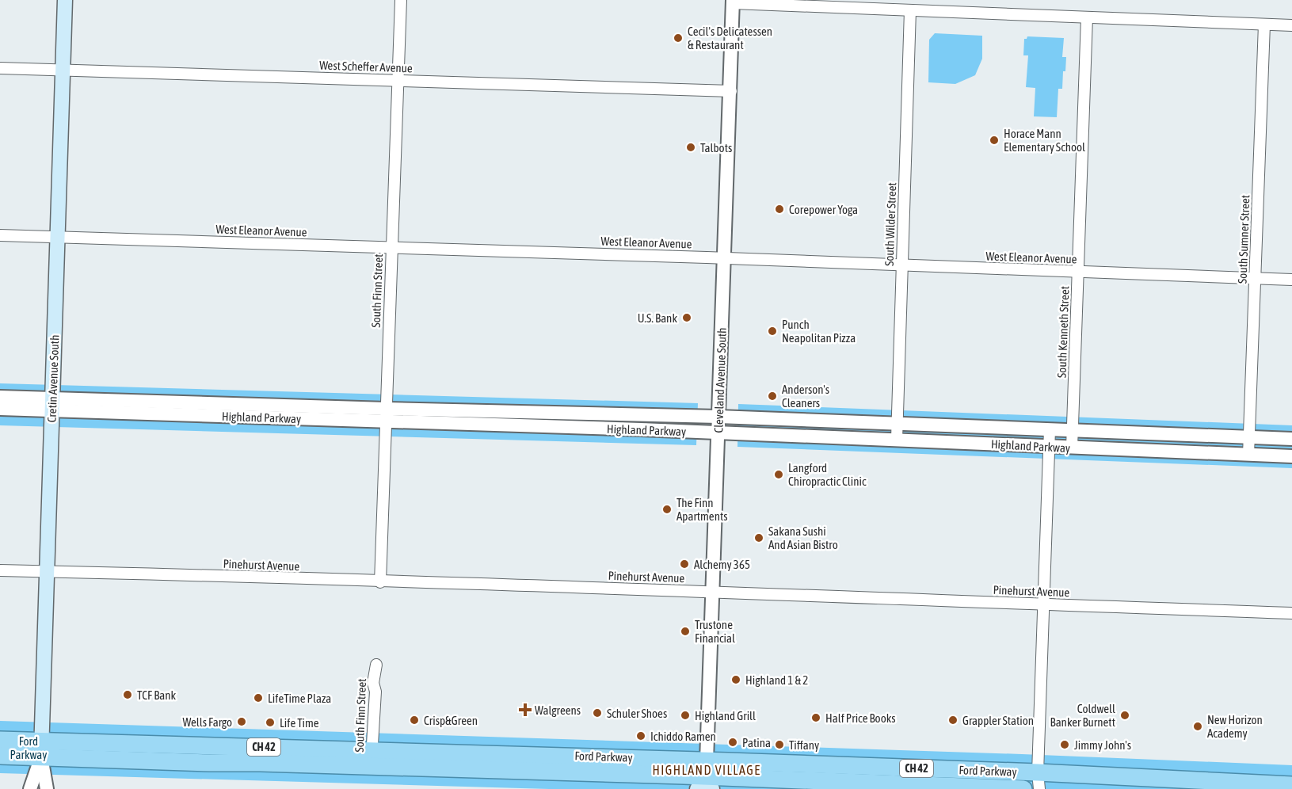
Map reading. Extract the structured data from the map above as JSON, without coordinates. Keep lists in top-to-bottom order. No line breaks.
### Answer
{"streets":{"main road":["Cretin Avenue South","CH 42","Ford Parkway"],"street":["West Scheffer Avenue","South Wilder Street","West Eleanor Avenue","South Sumner Street","South Finn Street","South Kenneth Street","Cleveland Avenue South","Highland Parkway","Pinehurst Avenue"]},"crossings":[["West Scheffer Avenue","South Finn Street"],["West Scheffer Avenue","Cretin Avenue South"],["West Scheffer Avenue","Cleveland Avenue South"],["South Wilder Street","West Eleanor Avenue"],["South Wilder Street","Highland Parkway"],["West Eleanor Avenue","South Sumner Street"],["West Eleanor Avenue","South Finn Street"],["West Eleanor Avenue","South Kenneth Street"],["West Eleanor Avenue","Cretin Avenue South"],["West Eleanor Avenue","Cleveland Avenue South"],["South Sumner Street","Highland Parkway"],["South Finn Street","Highland Parkway"],["South Finn Street","Pinehurst Avenue"],["South Finn Street","Ford Parkway"],["South Kenneth Street","Highland Parkway"],["Cretin Avenue South","Highland Parkway"],["Cretin Avenue South","Pinehurst Avenue"],["Cretin Avenue South","Ford Parkway"],["Cleveland Avenue South","Highland Parkway"],["Cleveland Avenue South","Pinehurst Avenue"],["Cleveland Avenue South","Ford Parkway"]],"districts":["HIGHLAND VILLAGE"],"parks":["Ford Parkway"],"places":{"other":["Cecil's Delicatessen & Restaurant","Horace Mann Elementary School","Talbots","Corepower Yoga","U.S. Bank","Punch Neapolitan Pizza","Anderson's Cleaners","Langford Chiropractic Clinic","The Finn Apartments","Sakana Sushi And Asian Bistro","Alchemy 365","Trustone Financial","Highland 1 & 2","TCF Bank","LifeTime Plaza","Schuler Shoes","Highland Grill","Coldwell Banker Burnett","Half Price Books","Crisp&Green","Grappler Station","Wells Fargo","Life Time","New Horizon Academy","Ichiddo Ramen","Patina","Tiffany","Jimmy John's"],"health":["Walgreens"]}}
